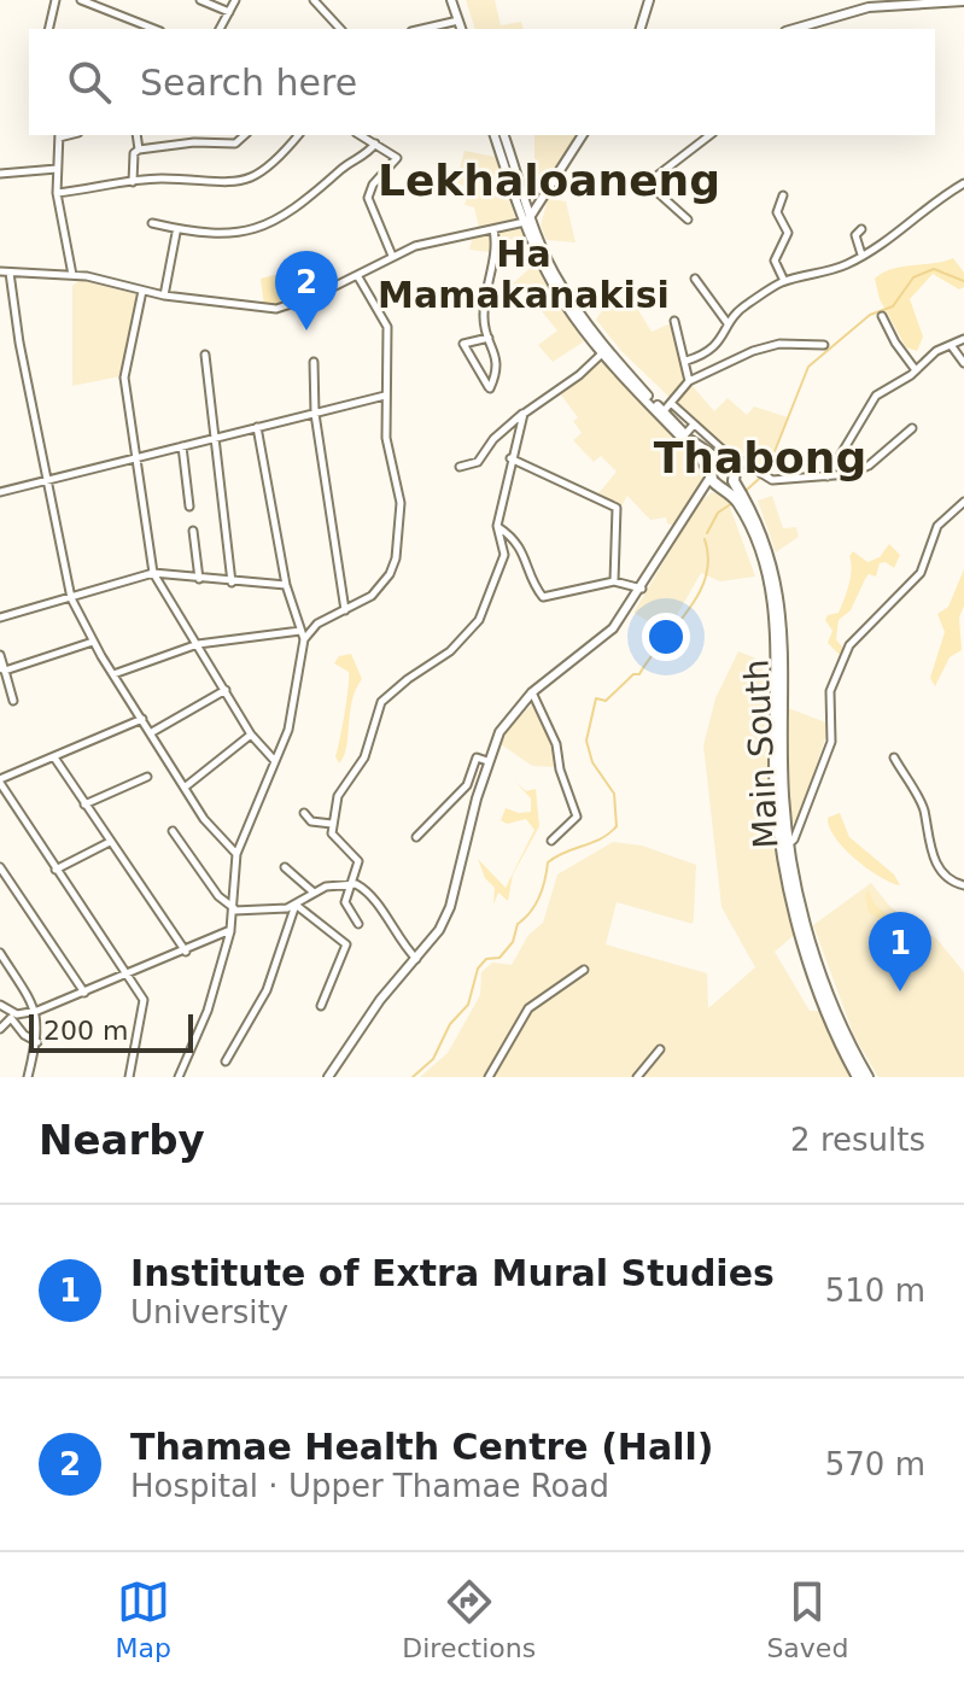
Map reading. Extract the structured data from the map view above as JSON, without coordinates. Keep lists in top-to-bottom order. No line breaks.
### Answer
{"streets":{"highway":["Main South"]},"districts":["Lekhaloaneng","Ha Mamakanakisi","Thabong"],"scale_bar":"200 m","page":{"search":"Search here","pins":["2","1"],"scale":"200 m","heading":["Nearby","2 results"],"list":[{"mark":"1","name":"Institute of Extra Mural Studies","note":"University","value":"510 m"},{"mark":"2","name":"Thamae Health Centre (Hall)","note":"Hospital · Upper Thamae Road","value":"570 m"}],"nav":["Map","Directions","Saved"]}}
